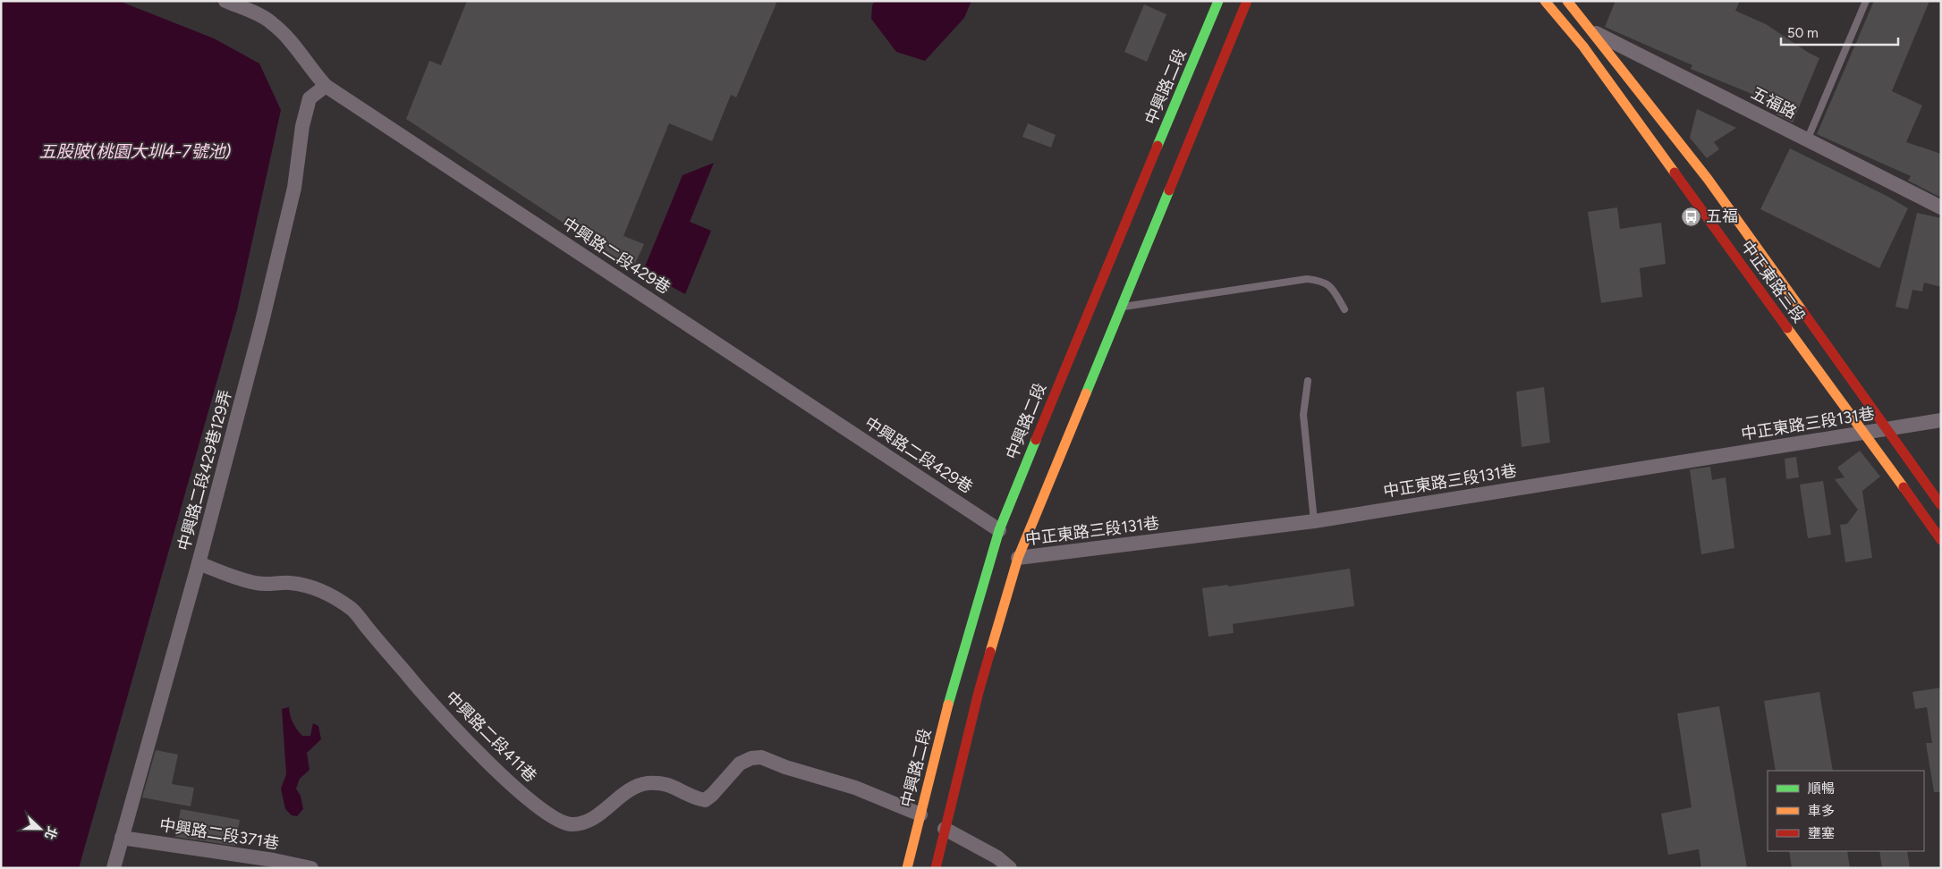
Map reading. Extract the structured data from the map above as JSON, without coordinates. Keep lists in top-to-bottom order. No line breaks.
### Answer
{"streets":{"street":["中興路二段","五福路","中興路二段429巷","中正東路三段","中正東路三段131巷","中興路二段429巷129弄","中興路二段411巷","中興路二段371巷"]},"crossings":[["中興路二段","中興路二段429巷"],["中興路二段","中正東路三段131巷"],["中興路二段","中興路二段411巷"],["五福路","中正東路三段"],["中興路二段429巷","中興路二段429巷129弄"],["中正東路三段","中正東路三段131巷"],["中興路二段429巷129弄","中興路二段411巷"],["中興路二段429巷129弄","中興路二段371巷"]],"water":["五股陂(桃園大圳4-7號池)"],"places":{"bus stop":["五福"]},"legend":["順暢","車多","壅塞"],"scale_bar":"50 m","north":"right"}
